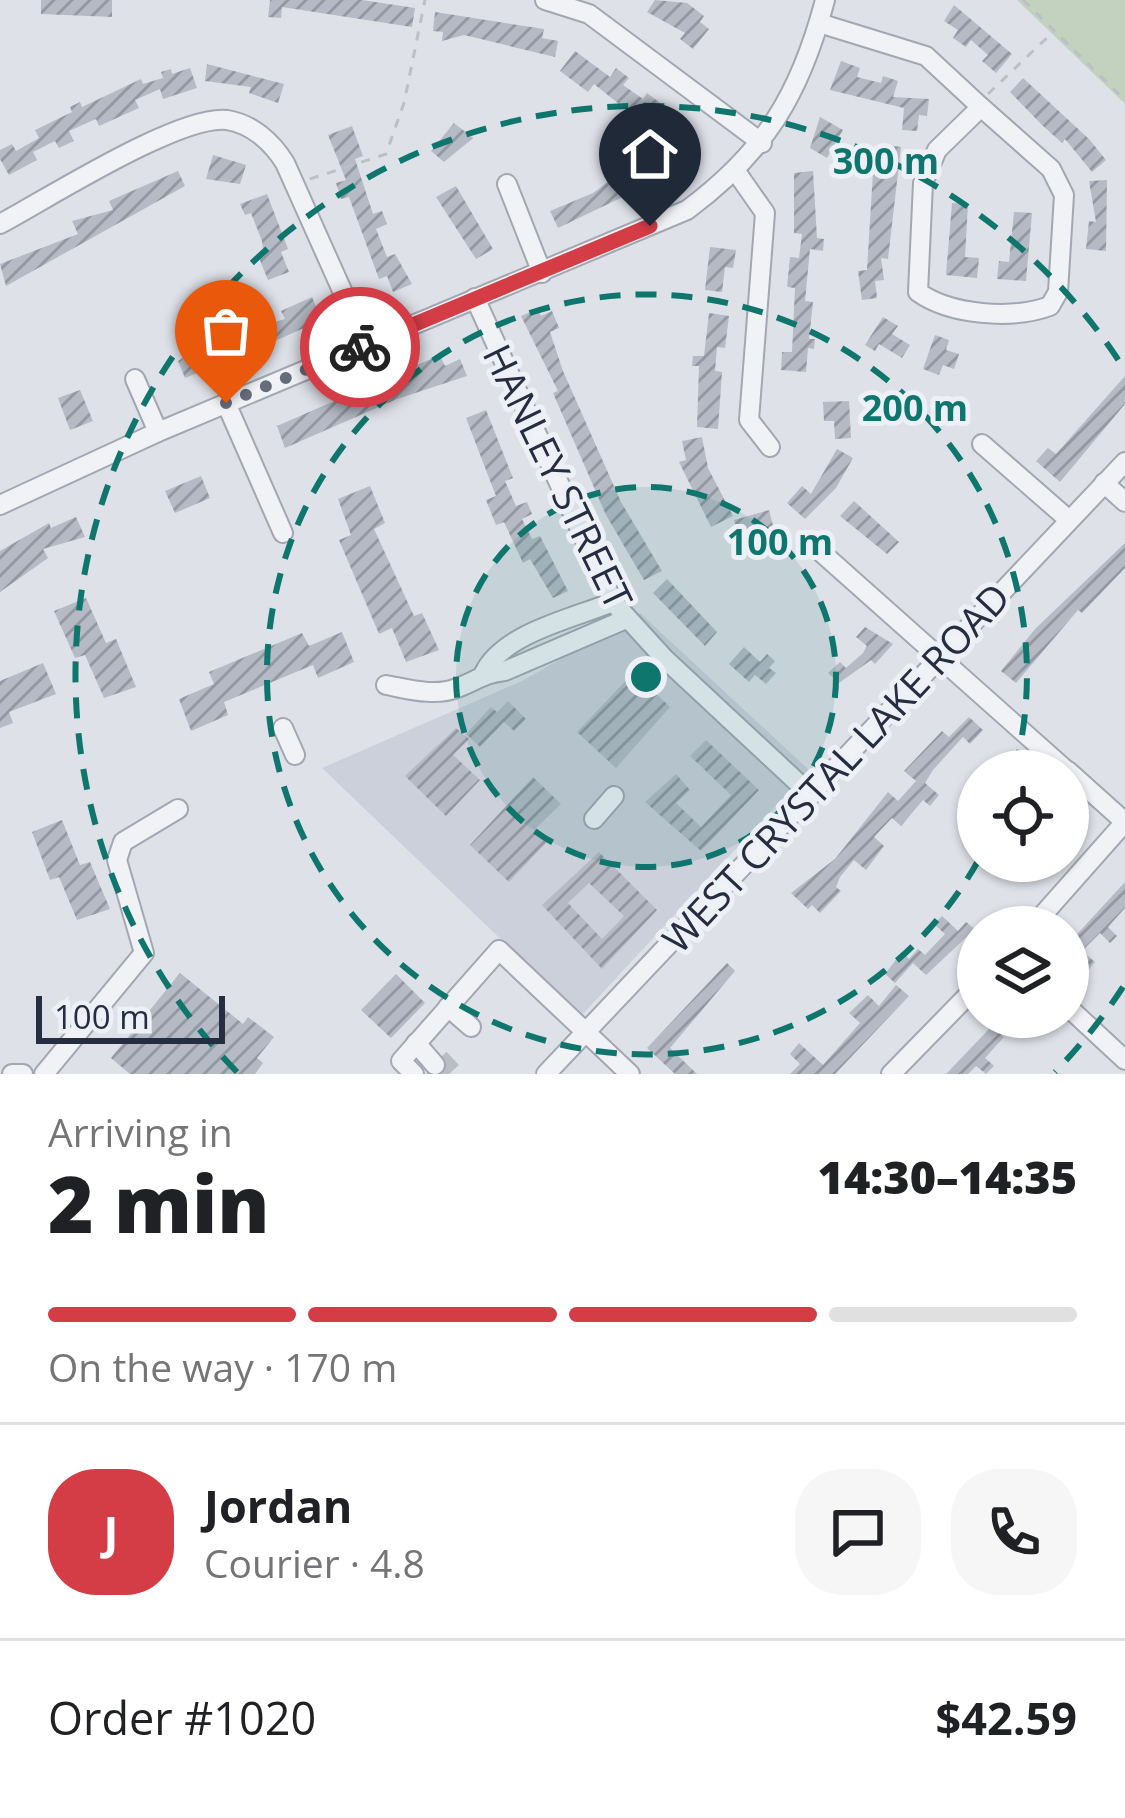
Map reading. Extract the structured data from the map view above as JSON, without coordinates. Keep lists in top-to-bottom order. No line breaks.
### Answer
{"streets":{"street":["HANLEY STREET","WEST CRYSTAL LAKE ROAD"]},"crossings":[["HANLEY STREET","WEST CRYSTAL LAKE ROAD"]],"scale_bar":"100 m","page":{"scale":"100 m","heading":["2 min","Arriving in","14:30–14:35"],"panel":["Jordan","Courier · 4.8","Order #1020","$42.59"],"bar":"On the way · 170 m","round":"J"},"rings":["300 m","200 m","100 m"]}
